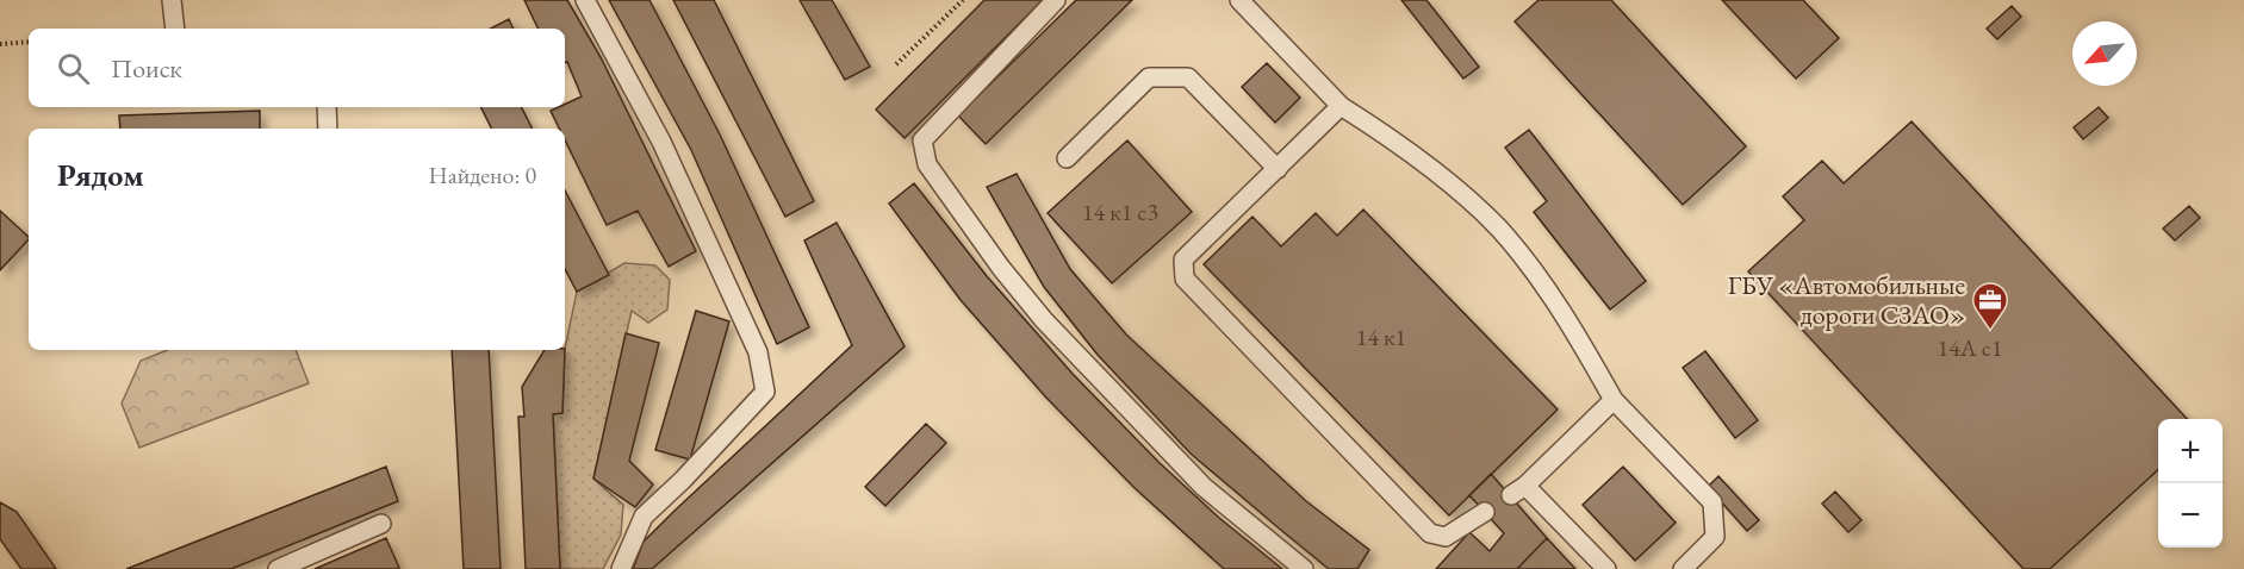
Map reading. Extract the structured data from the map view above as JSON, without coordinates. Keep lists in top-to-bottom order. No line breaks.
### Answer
{"places":{"office":["ГБУ «Автомобильные дороги СЗАО»"]},"house_numbers":["14 к1 с3","14 к1","14А с1"],"north":"bottom left","page":{"search":"Поиск","heading":["Рядом","Найдено: 0"],"map_buttons":["+","−"]}}
